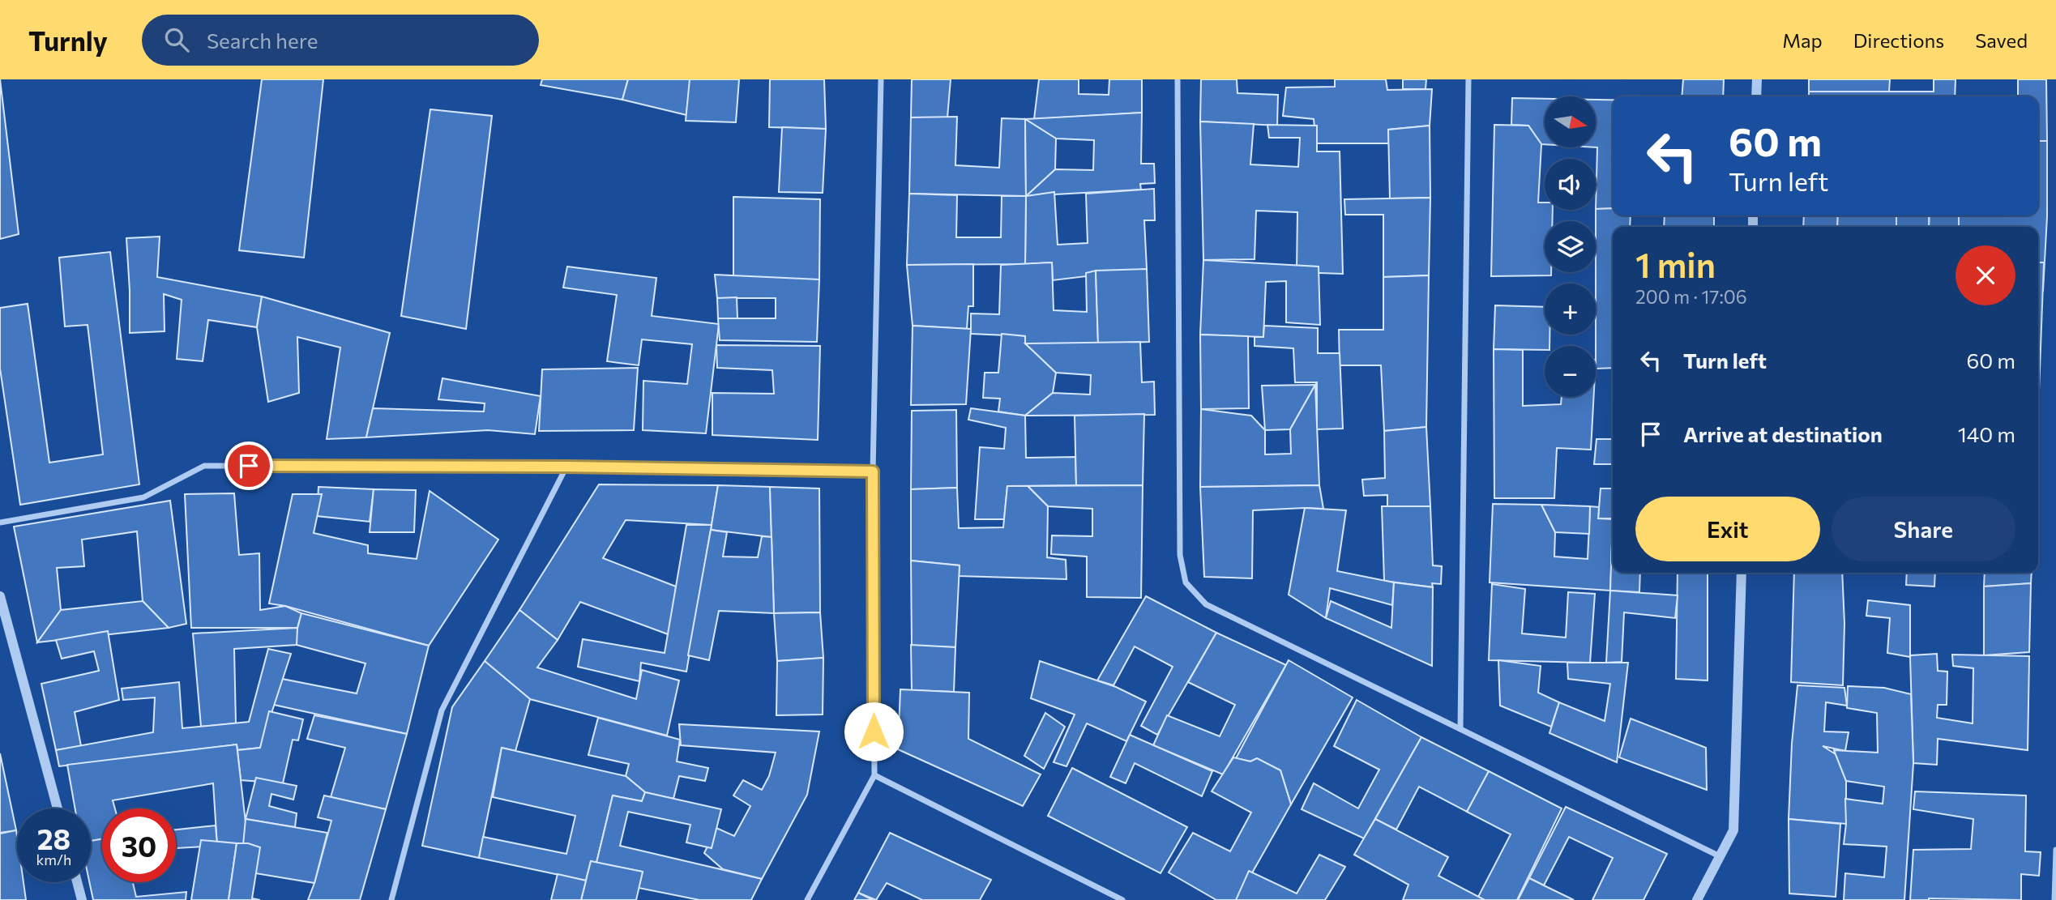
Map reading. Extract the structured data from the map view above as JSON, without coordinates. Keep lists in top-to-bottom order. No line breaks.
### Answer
{"north":"right","page":{"header":"Turnly","search":"Search here","nav":["Map","Directions","Saved"],"map_buttons":["+","−"],"turn":["60 m","Turn left"],"heading":["1 min","200 m · 17:06"],"list":[{"name":"Turn left","value":"60 m"},{"name":"Arrive at destination","value":"140 m"}],"buttons":["Exit","Share"],"speed":"28 km/h","limit":"30"}}
